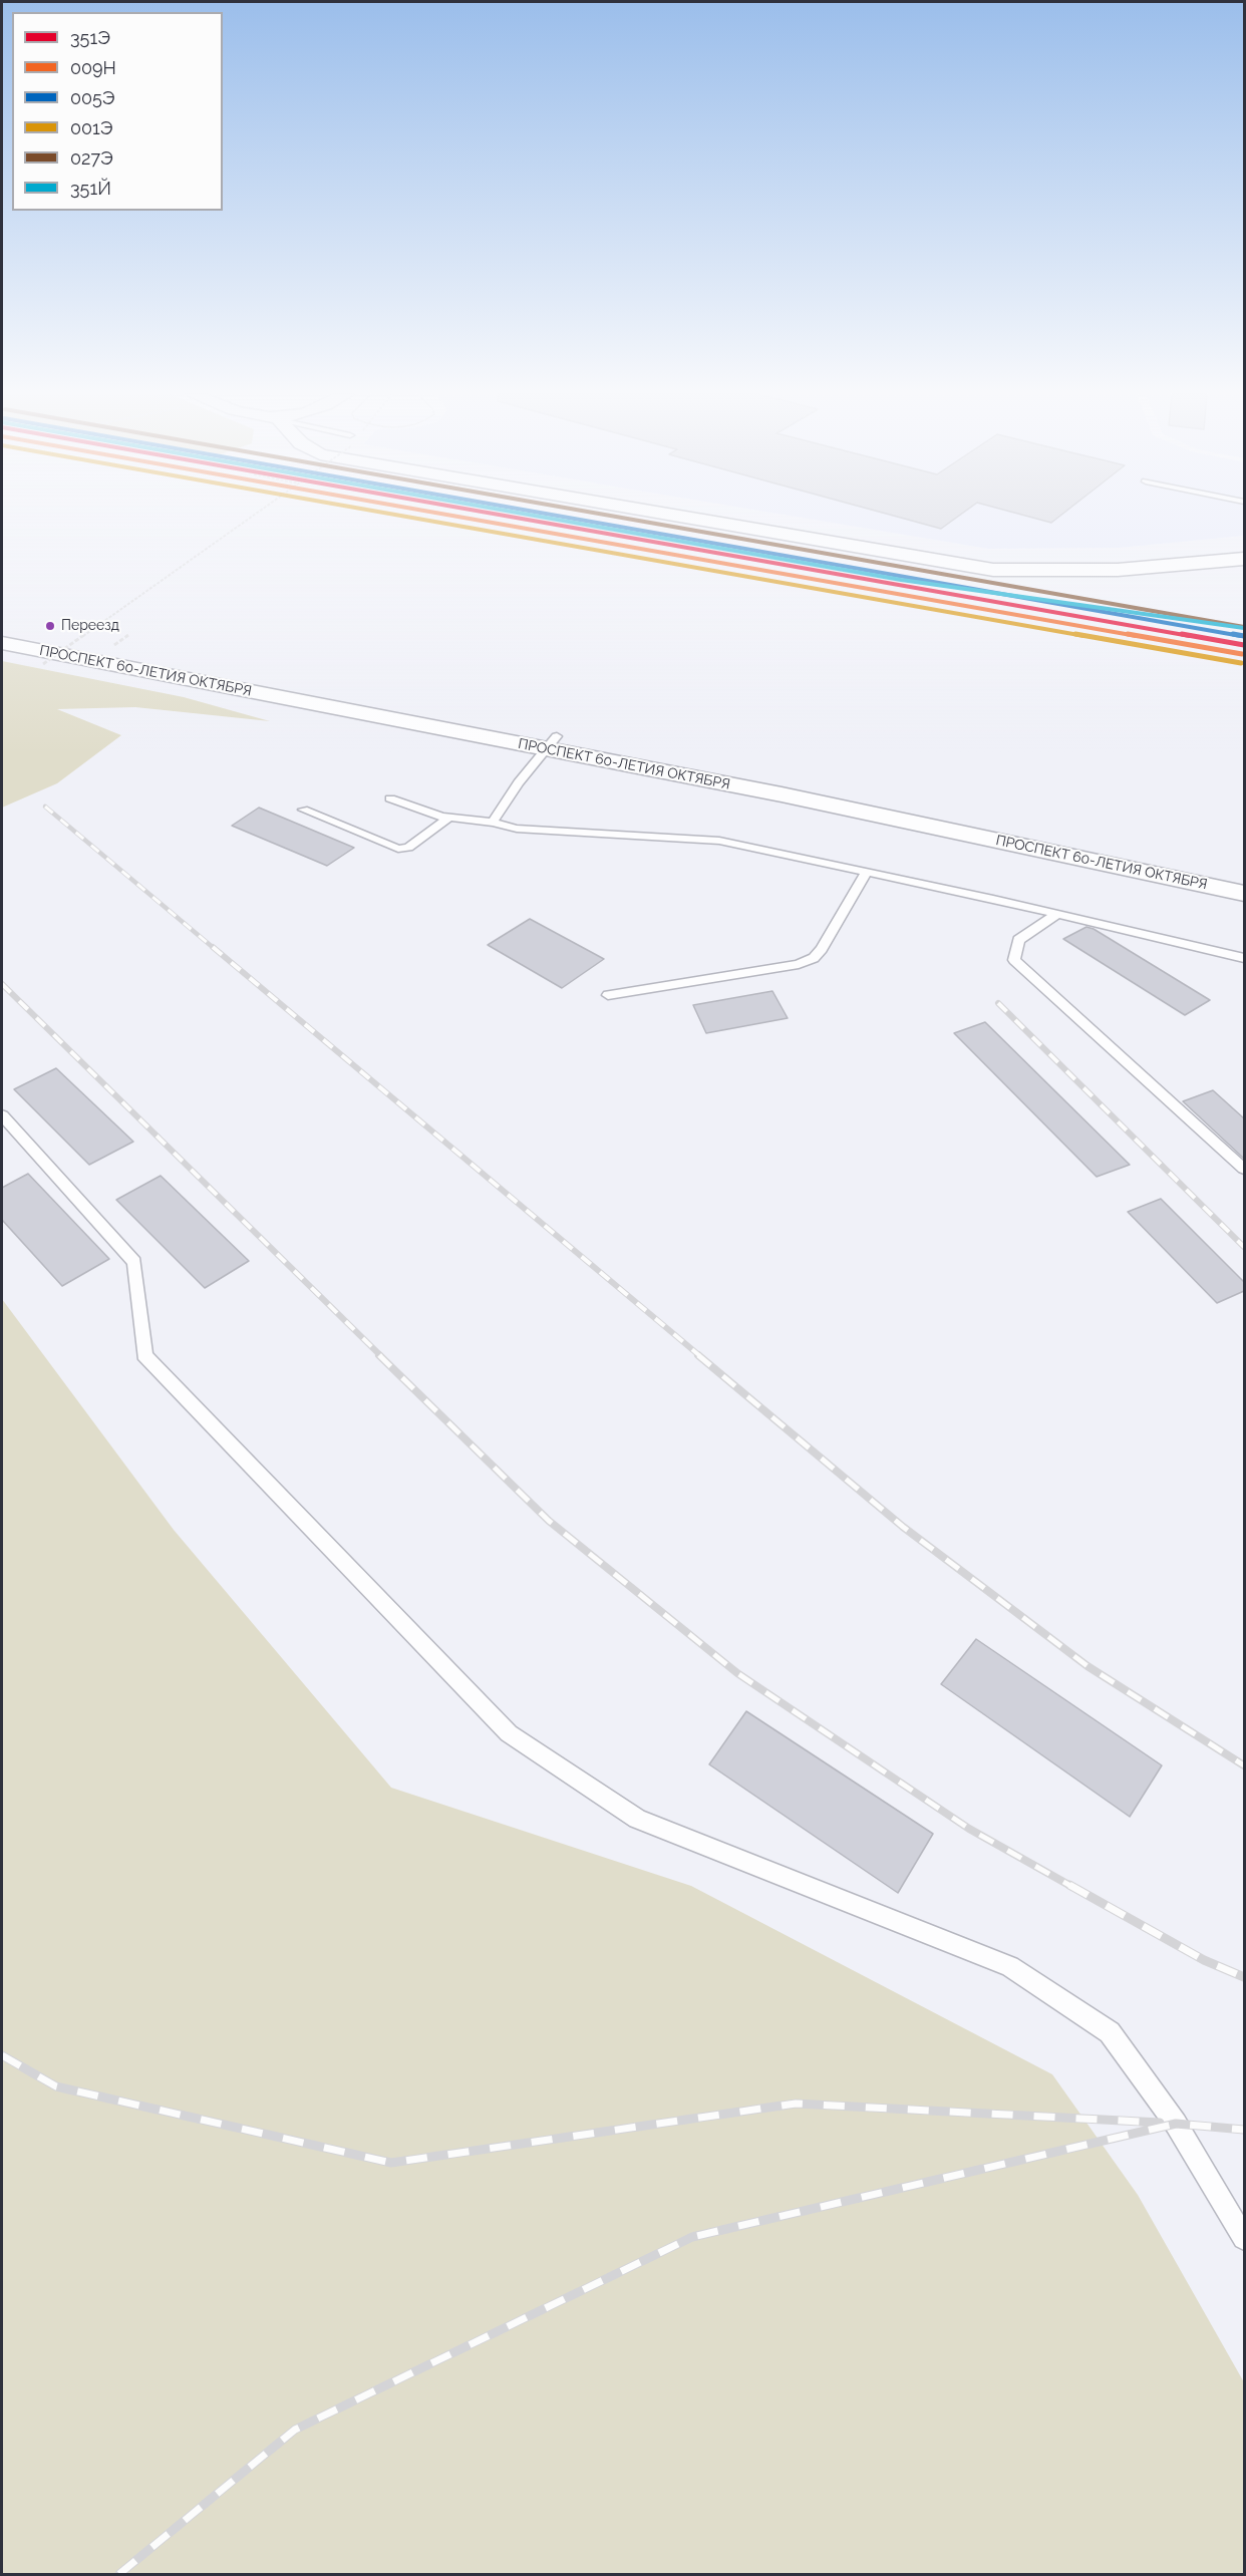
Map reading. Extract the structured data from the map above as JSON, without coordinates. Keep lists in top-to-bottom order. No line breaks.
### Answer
{"streets":{"main road":["ПРОСПЕКТ 60-ЛЕТИЯ ОКТЯБРЯ"]},"places":["Переезд"],"lines":["transit line 351Э","transit line 009Н","transit line 005Э","transit line 001Э","transit line 027Э","transit line 351Й"],"legend":["351Э","009Н","005Э","001Э","027Э","351Й"]}
